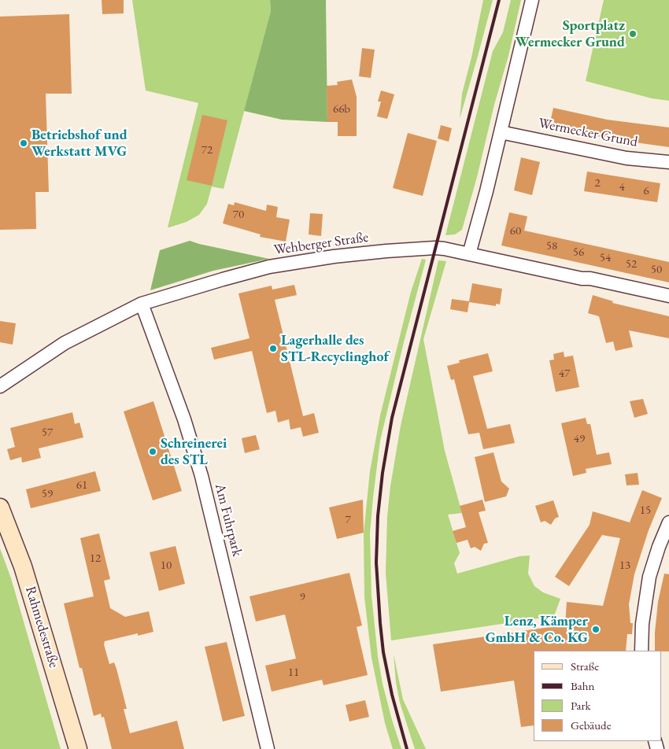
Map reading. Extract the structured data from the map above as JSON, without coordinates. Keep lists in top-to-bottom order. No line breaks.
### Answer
{"streets":{"main road":["Rahmedestraße"],"street":["Wermecker Grund","Wehberger Straße","Am Fuhrpark"]},"crossings":[["Wehberger Straße","Am Fuhrpark"]],"places":["Sportplatz Wermecker Grund","Betriebshof und Werkstatt MVG","Lagerhalle des STL-Recyclinghof","Schreinerei des STL","Lenz, Kämper GmbH & Co. KG"],"house_numbers":["66b","72","2","4","6","70","60","58","56","54","52","50","47","57","49","61","59","15","7","12","10","13","9","11"],"legend":["Straße","Bahn","Park","Gebäude"]}
